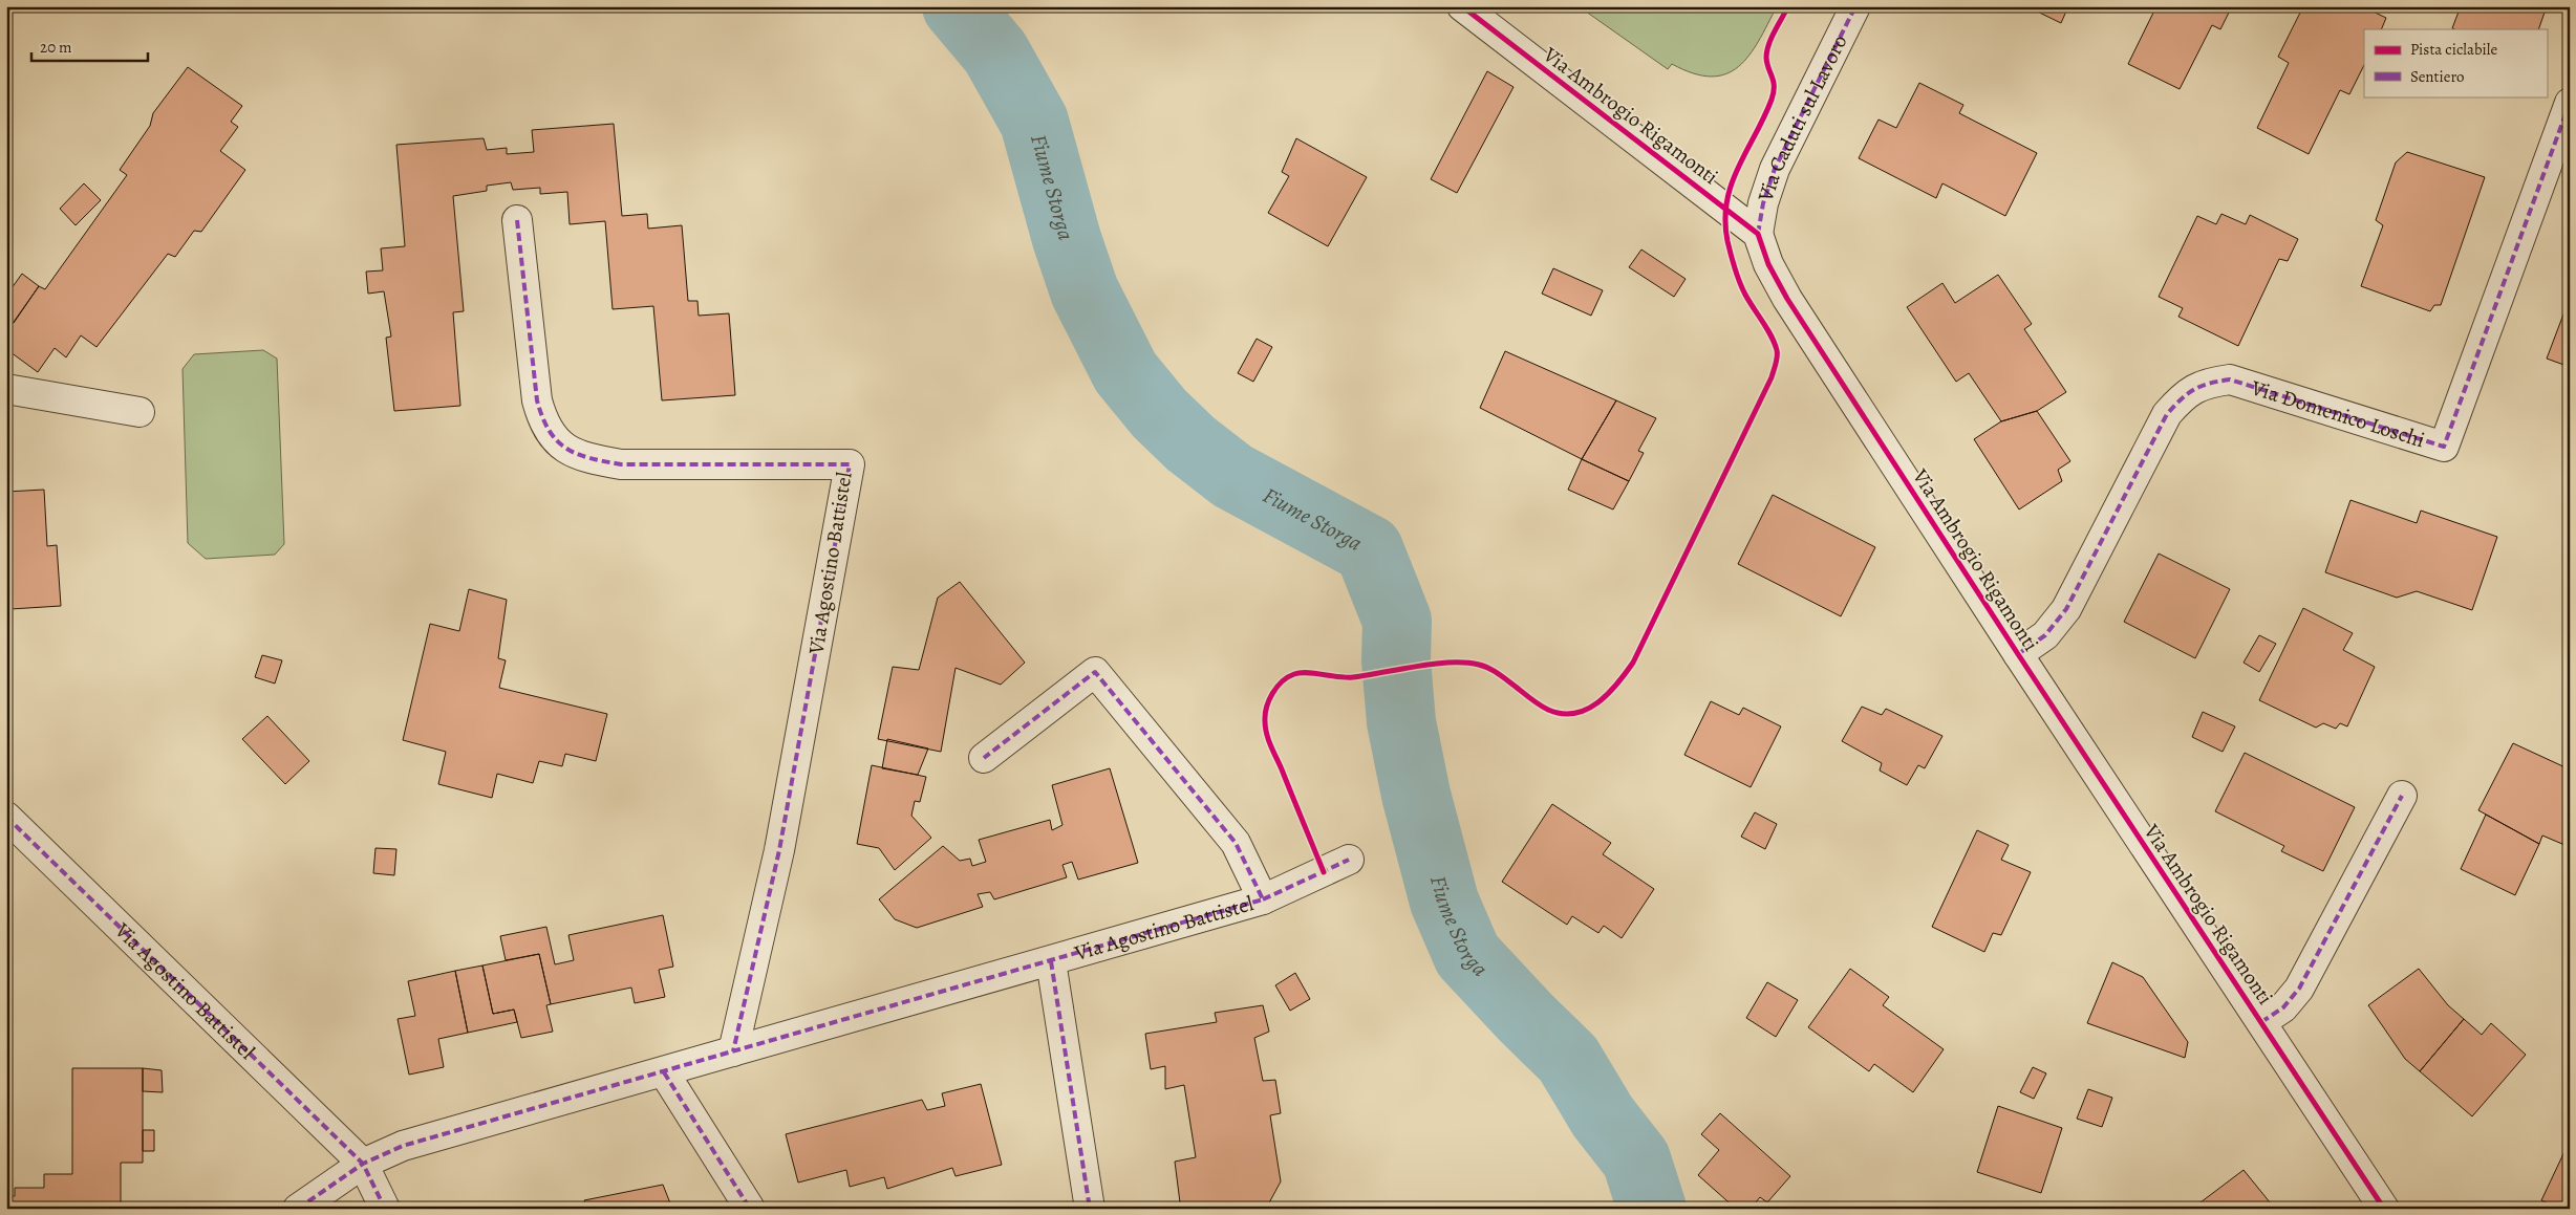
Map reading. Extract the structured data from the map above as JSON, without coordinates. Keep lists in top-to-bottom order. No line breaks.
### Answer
{"streets":{"street":["Via Ambrogio Rigamonti","Via Caduti sul Lavoro","Via Domenico Loschi","Via Agostino Battistel"]},"crossings":[["Via Ambrogio Rigamonti","Via Caduti sul Lavoro"],["Via Ambrogio Rigamonti","Via Domenico Loschi"]],"water":["Fiume Storga"],"legend":["Pista ciclabile","Sentiero"],"scale_bar":"20 m"}
